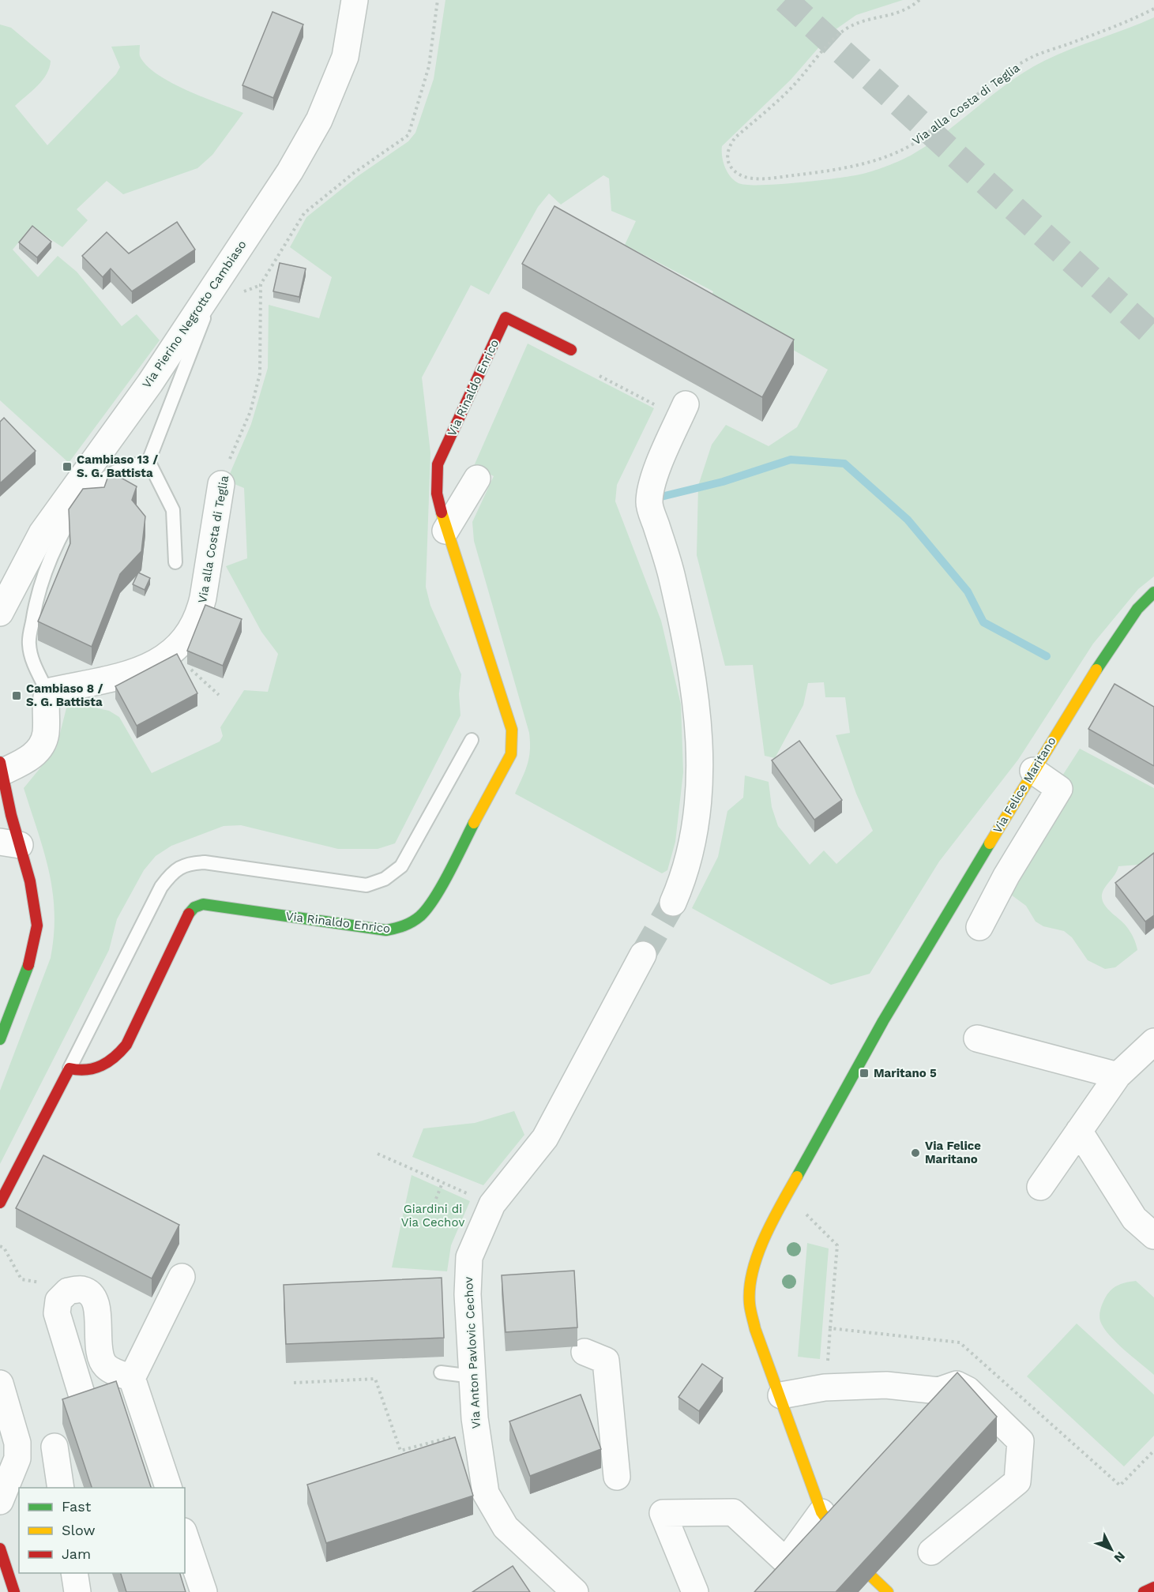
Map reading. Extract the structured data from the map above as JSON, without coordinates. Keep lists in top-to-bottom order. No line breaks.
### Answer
{"streets":{"street":["Via alla Costa di Teglia","Via Pierino Negrotto Cambiaso","Via Rinaldo Enrico","Via Felice Maritano","Via Anton Pavlovic Cechov"]},"parks":["Giardini di Via Cechov"],"places":{"transit":["Cambiaso 13 / S. G. Battista","Cambiaso 8 / S. G. Battista","Maritano 5"],"other":["Via Felice Maritano"]},"legend":["Fast","Slow","Jam"],"north":"bottom right"}
